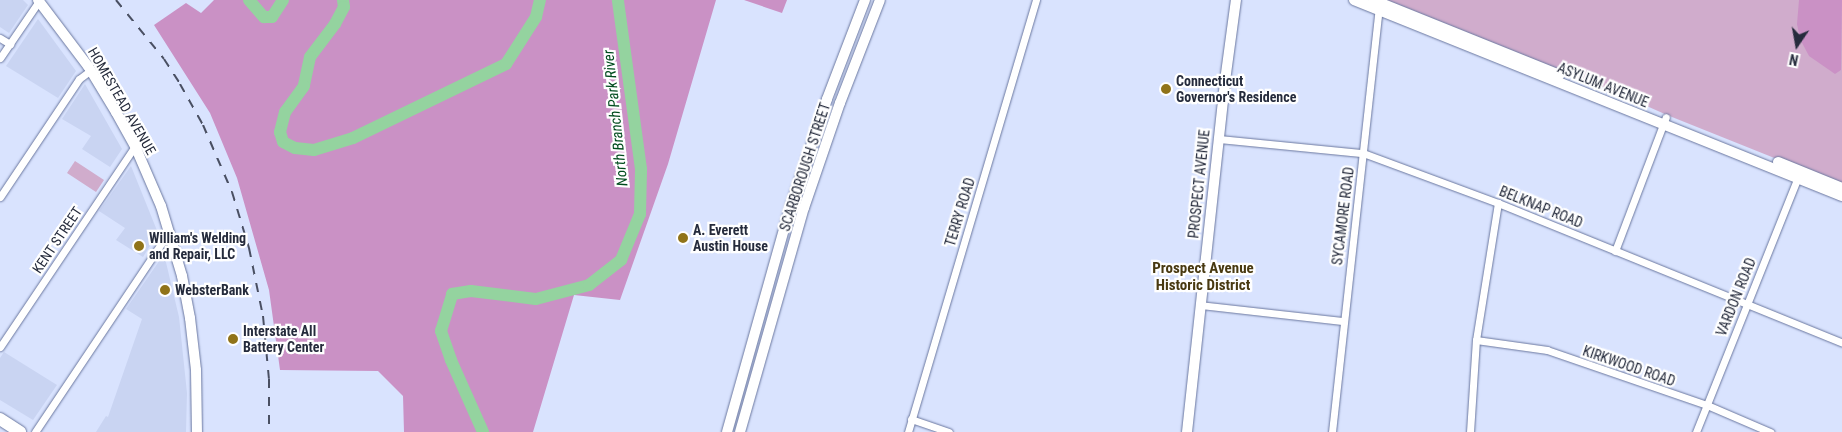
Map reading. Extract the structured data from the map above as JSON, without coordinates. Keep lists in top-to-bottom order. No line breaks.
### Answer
{"streets":{"main road":["ASYLUM AVENUE","HOMESTEAD AVENUE","SCARBOROUGH STREET","PROSPECT AVENUE"],"street":["BELKNAP ROAD","TERRY ROAD","SYCAMORE ROAD","KENT STREET","VARDON ROAD","KIRKWOOD ROAD"]},"crossings":[["ASYLUM AVENUE","SYCAMORE ROAD"],["ASYLUM AVENUE","VARDON ROAD"],["HOMESTEAD AVENUE","KENT STREET"],["PROSPECT AVENUE","BELKNAP ROAD"],["BELKNAP ROAD","SYCAMORE ROAD"],["BELKNAP ROAD","VARDON ROAD"],["VARDON ROAD","KIRKWOOD ROAD"]],"districts":["Prospect Avenue Historic District"],"water":["North Branch Park River"],"places":["Connecticut Governor's Residence","A. Everett Austin House","William's Welding and Repair, LLC","WebsterBank","Interstate All Battery Center"],"north":"bottom"}
